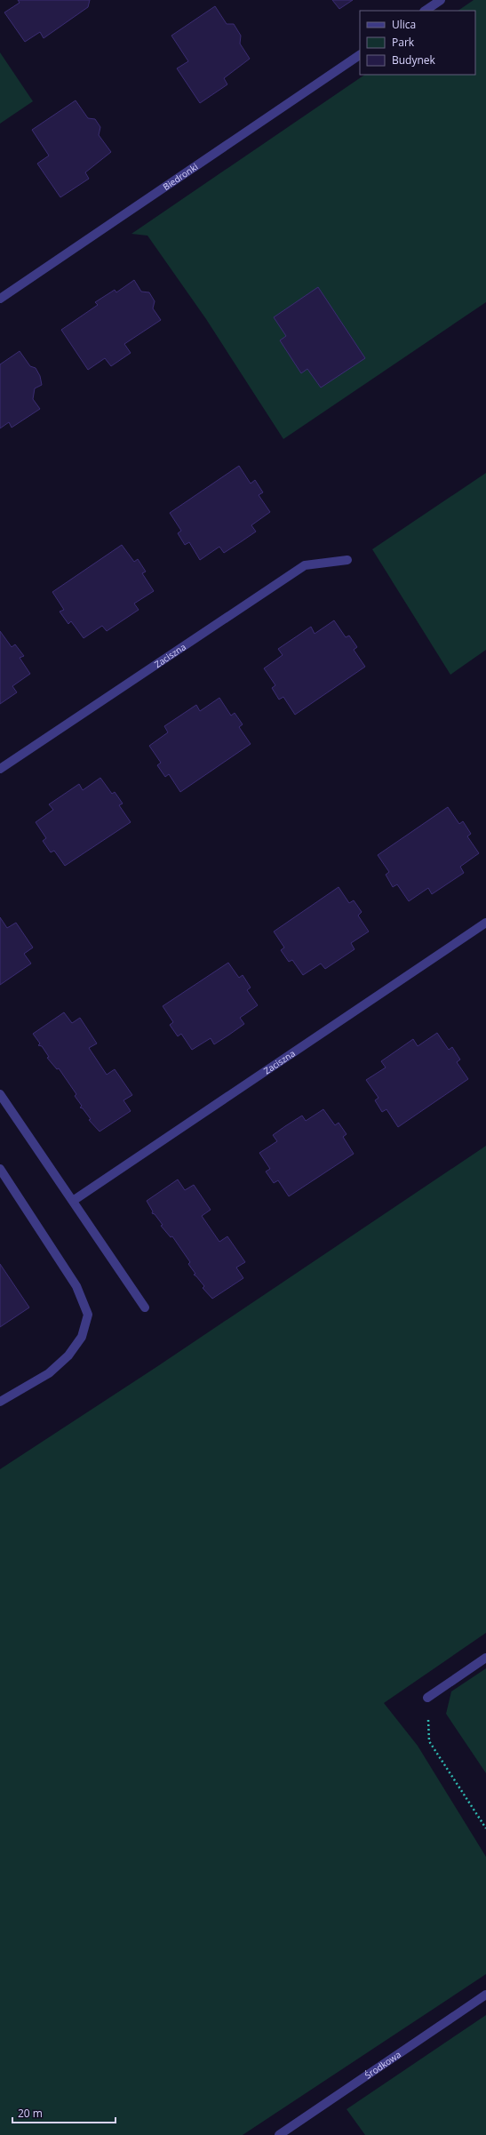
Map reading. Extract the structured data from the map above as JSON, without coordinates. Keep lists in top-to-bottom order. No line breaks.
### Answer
{"streets":{"street":["Biedronki","Zaciszna","Środkowa"]},"legend":["Ulica","Park","Budynek"],"scale_bar":"20 m"}
